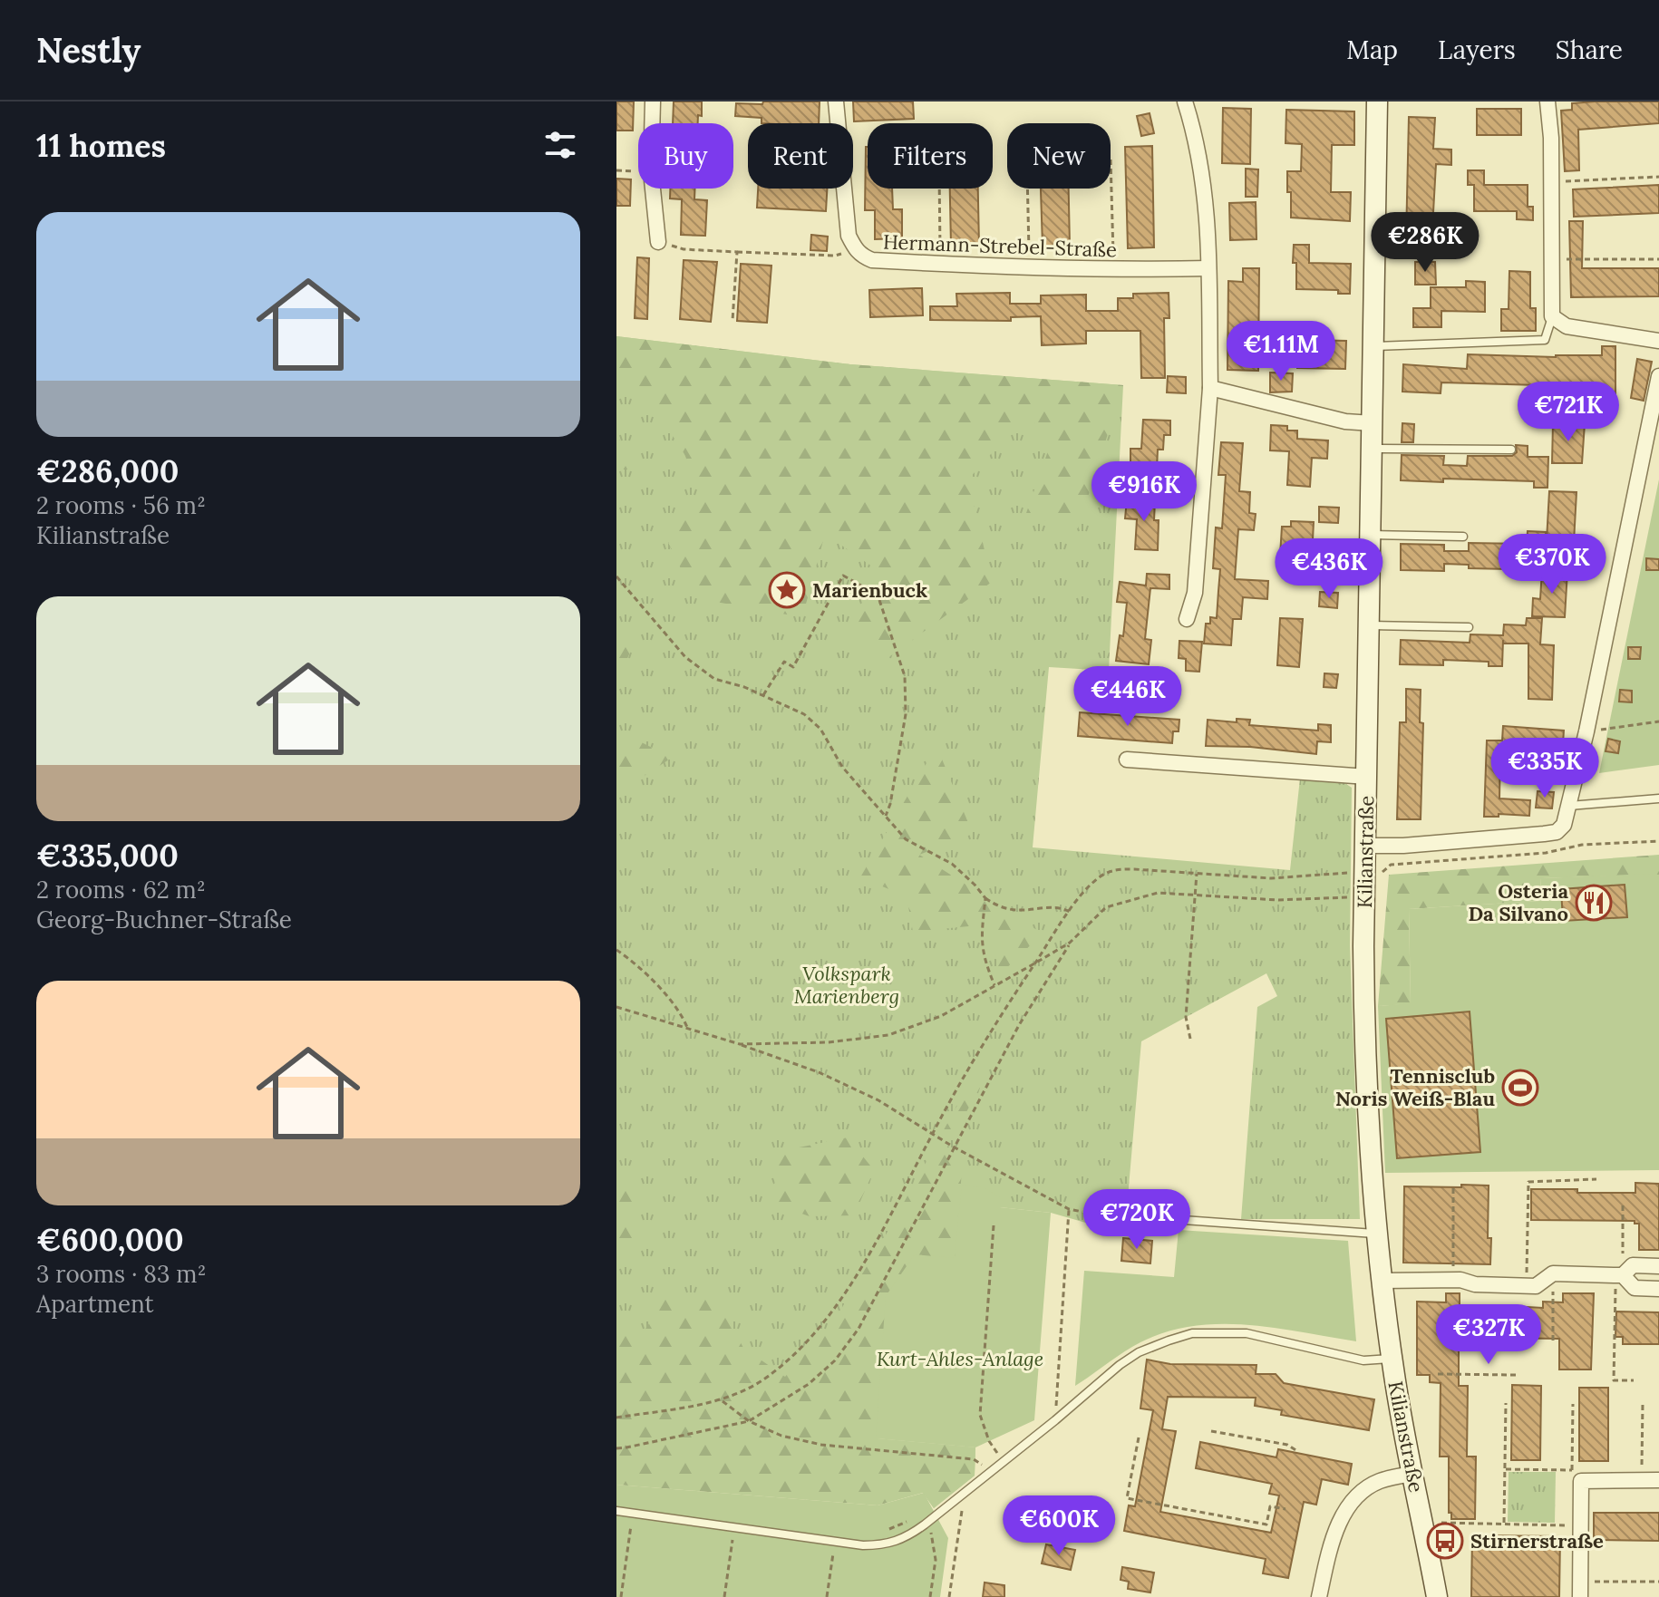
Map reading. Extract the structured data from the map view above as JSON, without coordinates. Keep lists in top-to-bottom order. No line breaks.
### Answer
{"streets":{"main road":["Kilianstraße"],"street":["Hermann-Strebel-Straße"]},"parks":["Volkspark Marienberg","Kurt-Ahles-Anlage"],"places":{"place":["Marienbuck"],"restaurant":["Osteria Da Silvano"],"sports":["Tennisclub Noris Weiß-Blau"],"bus stop":["Stirnerstraße"]},"page":{"header":"Nestly","nav":["Map","Layers","Share"],"heading":"11 homes","chip":["Buy","Rent","Filters","New"],"list":[{"name":"€286,000","note":"2 rooms · 56 m² · Kilianstraße"},{"name":"€335,000","note":"2 rooms · 62 m² · Georg-Buchner-Straße"},{"name":"€600,000","note":"3 rooms · 83 m² · Apartment"}],"price":["€286K","€1.11M","€721K","€916K","€370K","€436K","€446K","€335K","€720K","€327K","€600K"]}}
